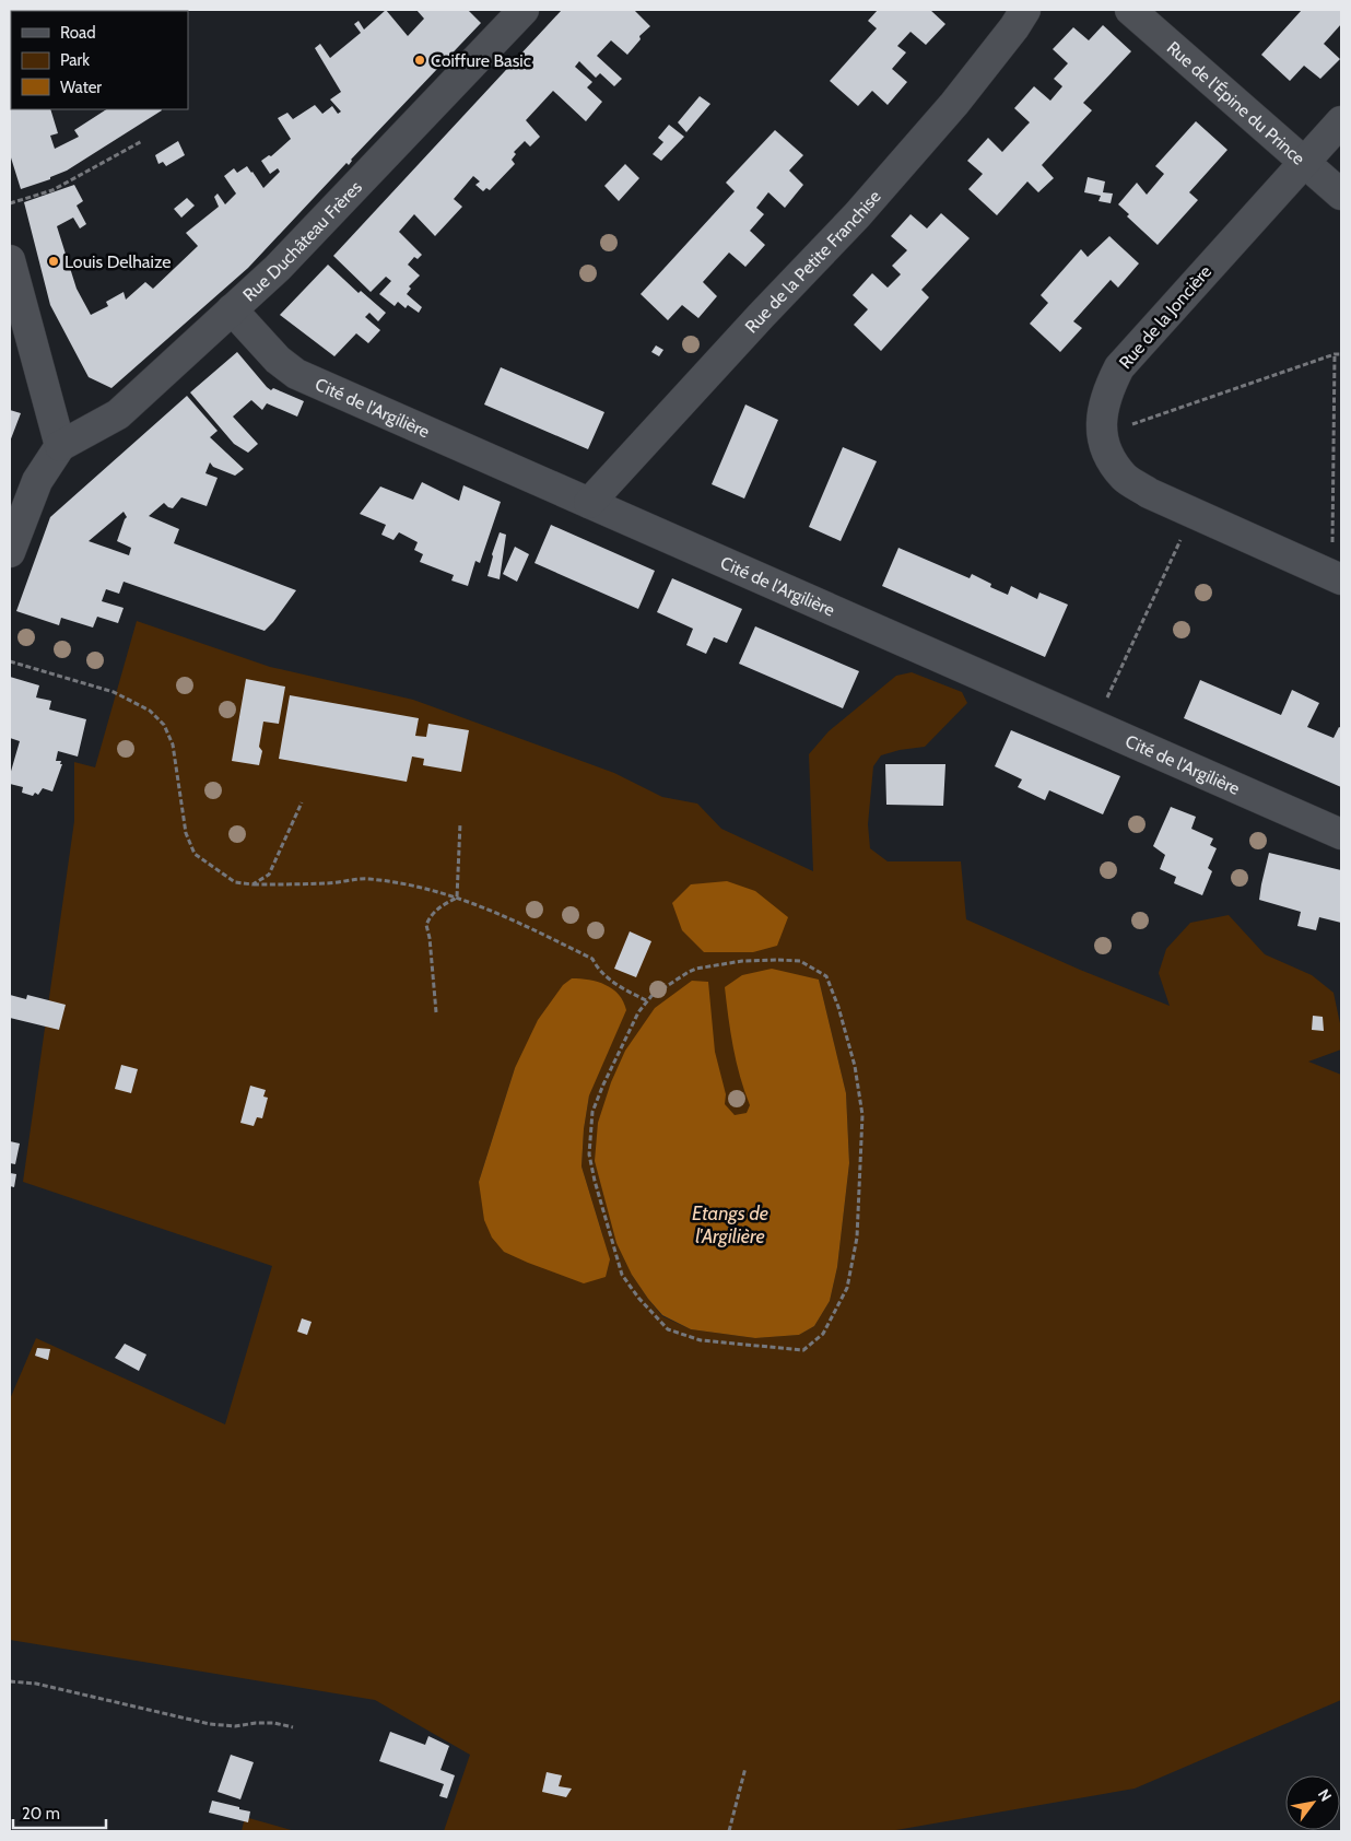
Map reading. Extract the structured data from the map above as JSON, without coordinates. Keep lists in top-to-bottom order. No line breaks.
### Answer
{"streets":{"street":["Rue de l'Épine du Prince","Rue Duchâteau Frères","Rue de la Petite Franchise","Rue de la Joncière","Cité de l'Argilière"]},"crossings":[["Rue de l'Épine du Prince","Rue de la Joncière"],["Rue Duchâteau Frères","Cité de l'Argilière"],["Rue de la Petite Franchise","Cité de l'Argilière"]],"water":["Etangs de l'Argilière"],"places":["Coiffure Basic","Louis Delhaize"],"legend":["Road","Park","Water"],"scale_bar":"20 m","north":"top right"}
